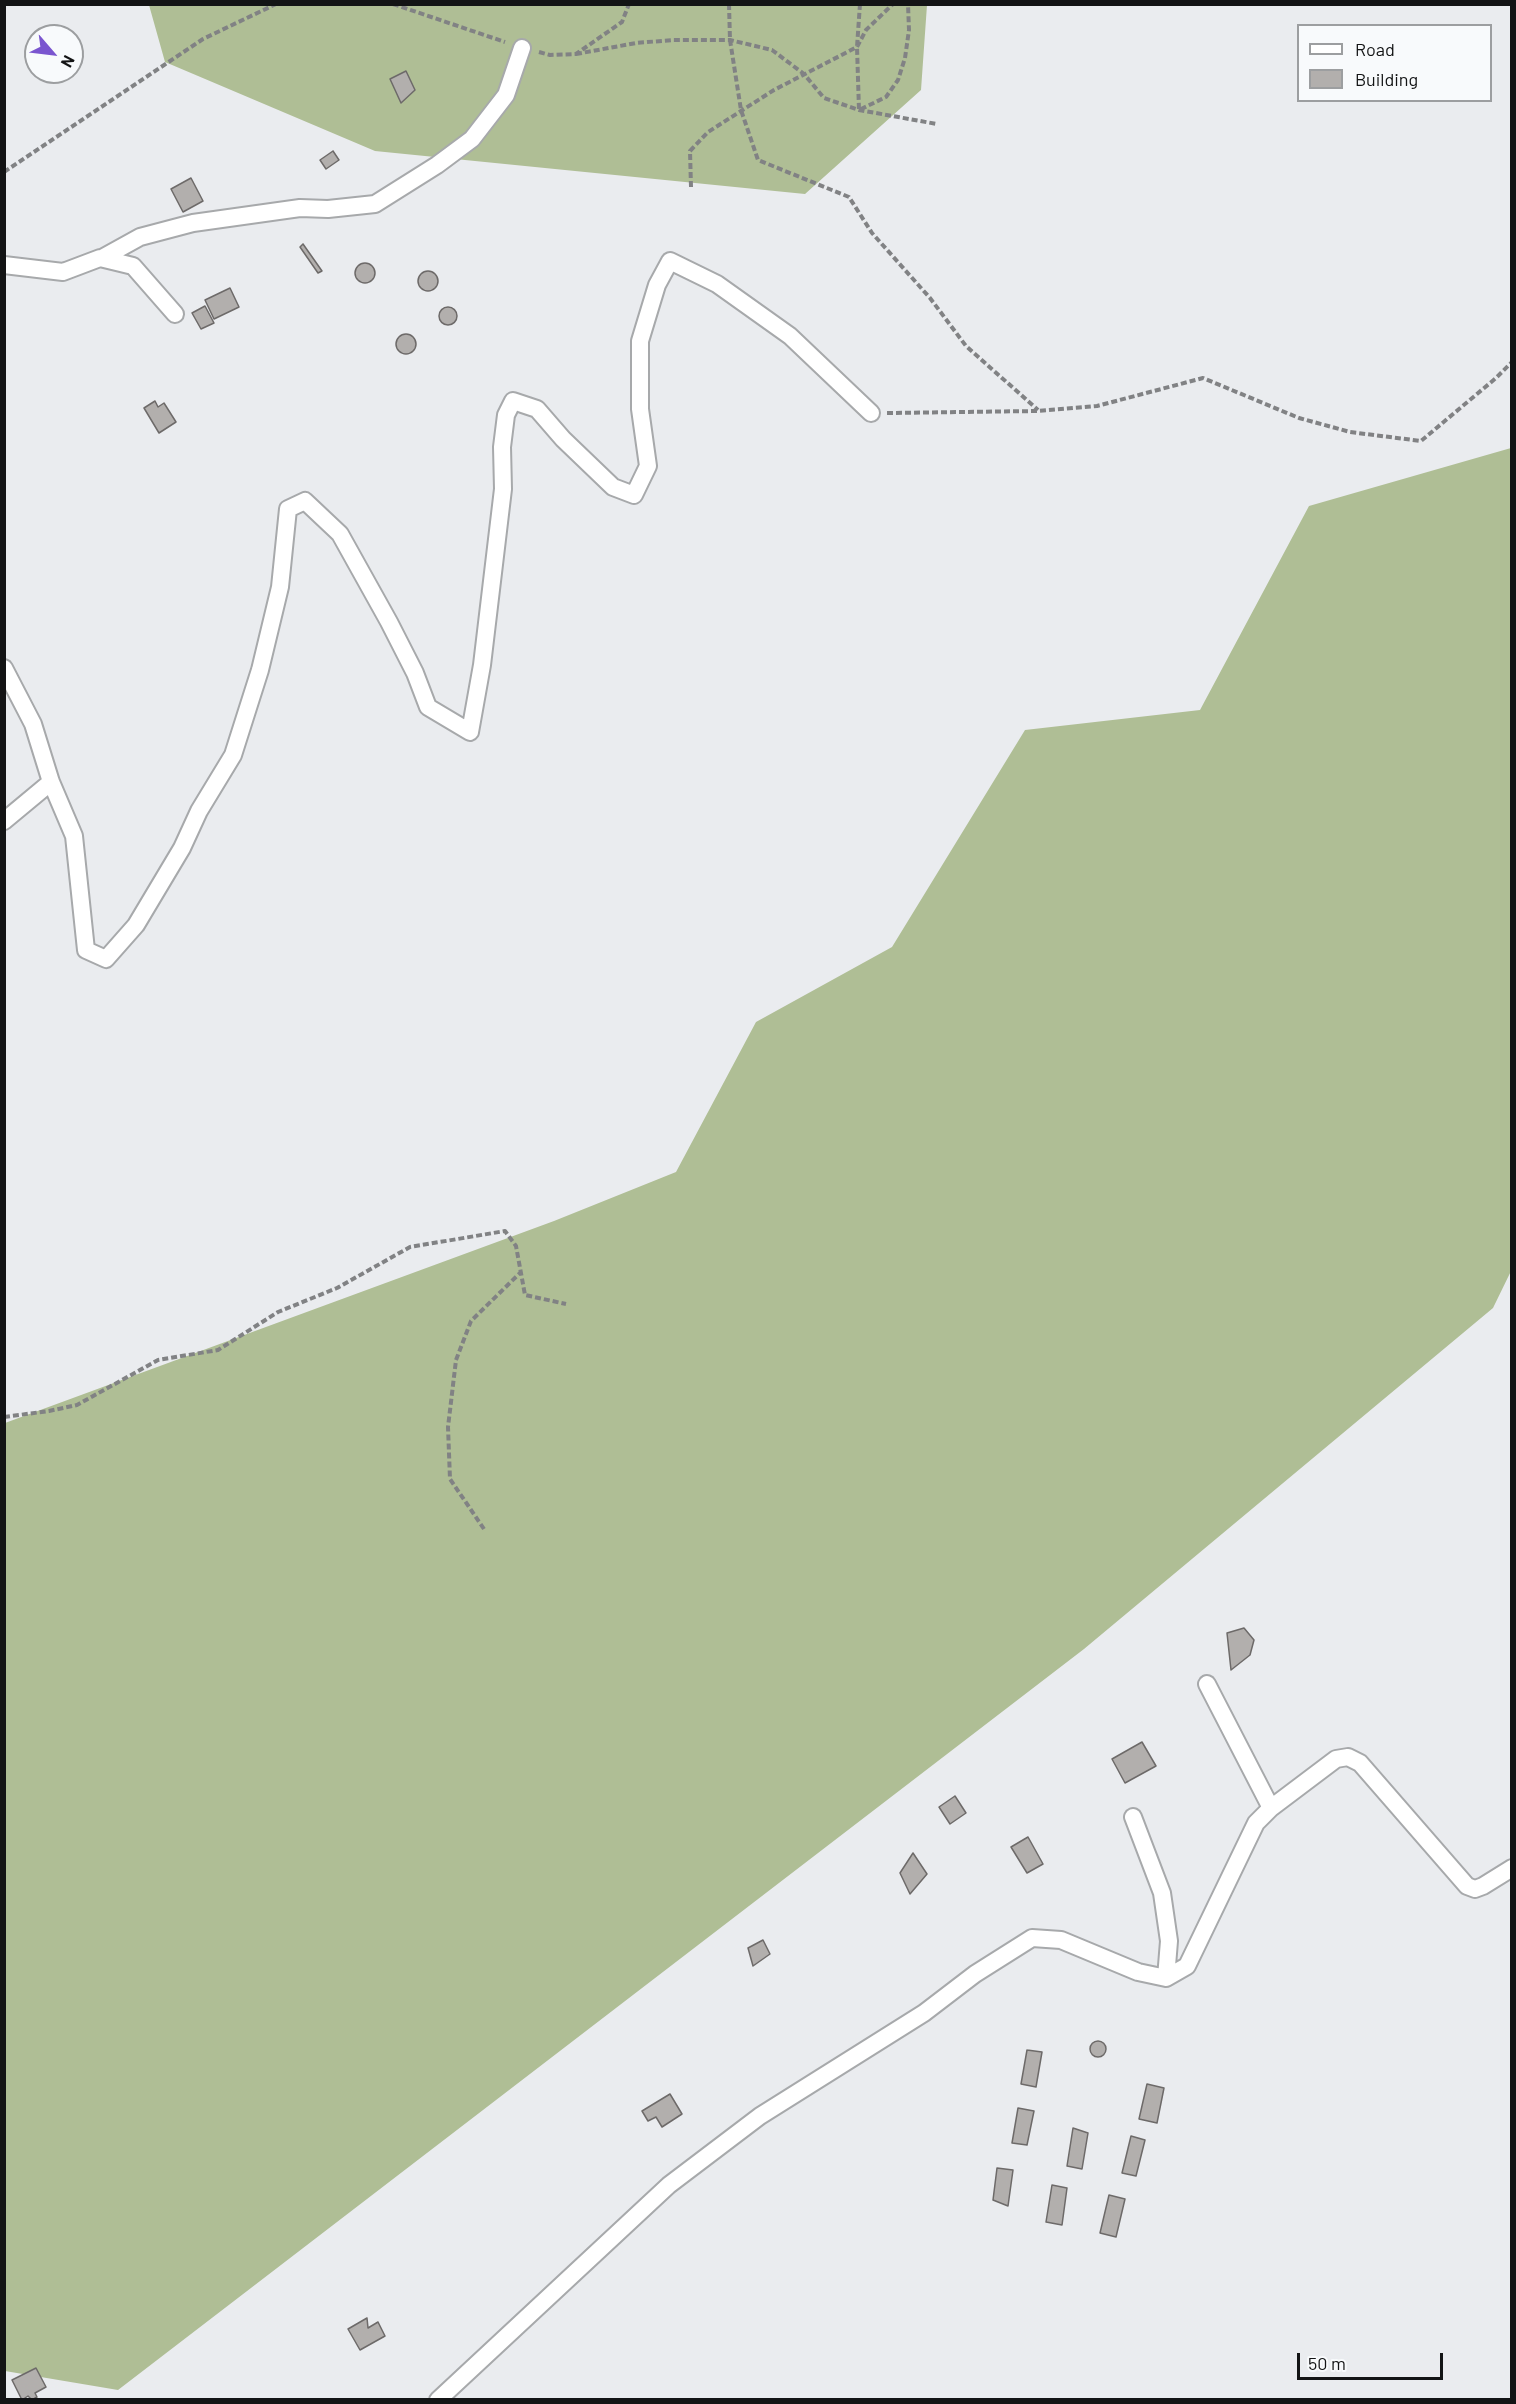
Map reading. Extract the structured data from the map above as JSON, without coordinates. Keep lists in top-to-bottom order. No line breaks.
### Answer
{"legend":["Road","Building"],"scale_bar":"50 m","north":"bottom right"}
